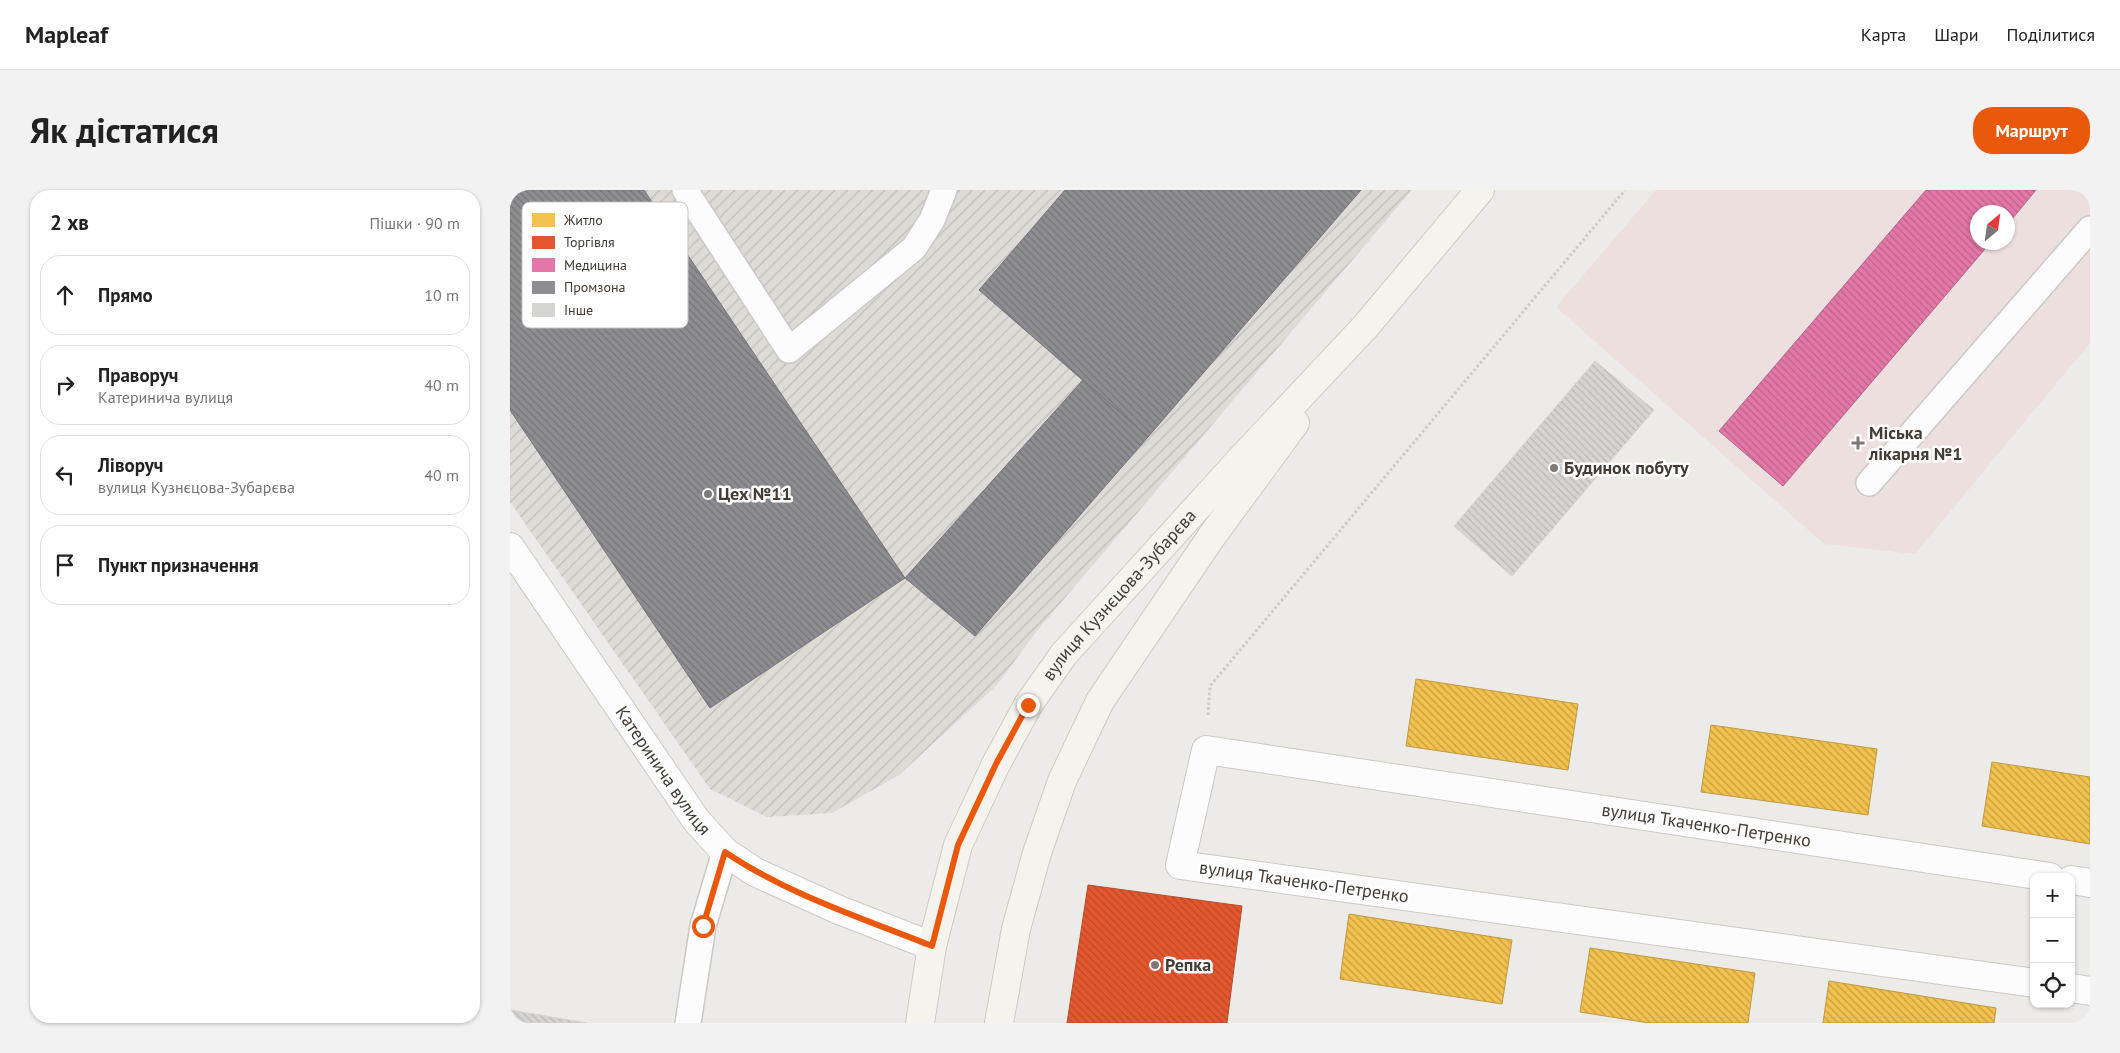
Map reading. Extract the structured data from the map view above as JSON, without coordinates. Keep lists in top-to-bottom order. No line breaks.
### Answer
{"streets":{"main road":["вулиця Кузнєцова-Зубарєва"],"street":["Катеринича вулиця","вулиця Ткаченко-Петренко"]},"crossings":[["вулиця Кузнєцова-Зубарєва","Катеринича вулиця"]],"places":{"health":["Міська лікарня №1"],"other":["Будинок побуту","Цех №11","Репка"]},"legend":["Житло","Торгівля","Медицина","Промзона","Інше"],"north":"top right","page":{"header":"Mapleaf","nav":["Карта","Шари","Поділитися"],"title":"Як дістатися","buttons":"Маршрут","heading":["2 хв","Пішки · 90 m"],"list":[["Прямо","10 m"],["Праворуч","Катеринича вулиця","40 m"],["Ліворуч","вулиця Кузнєцова-Зубарєва","40 m"],"Пункт призначення"],"map_buttons":["+","−"]}}
